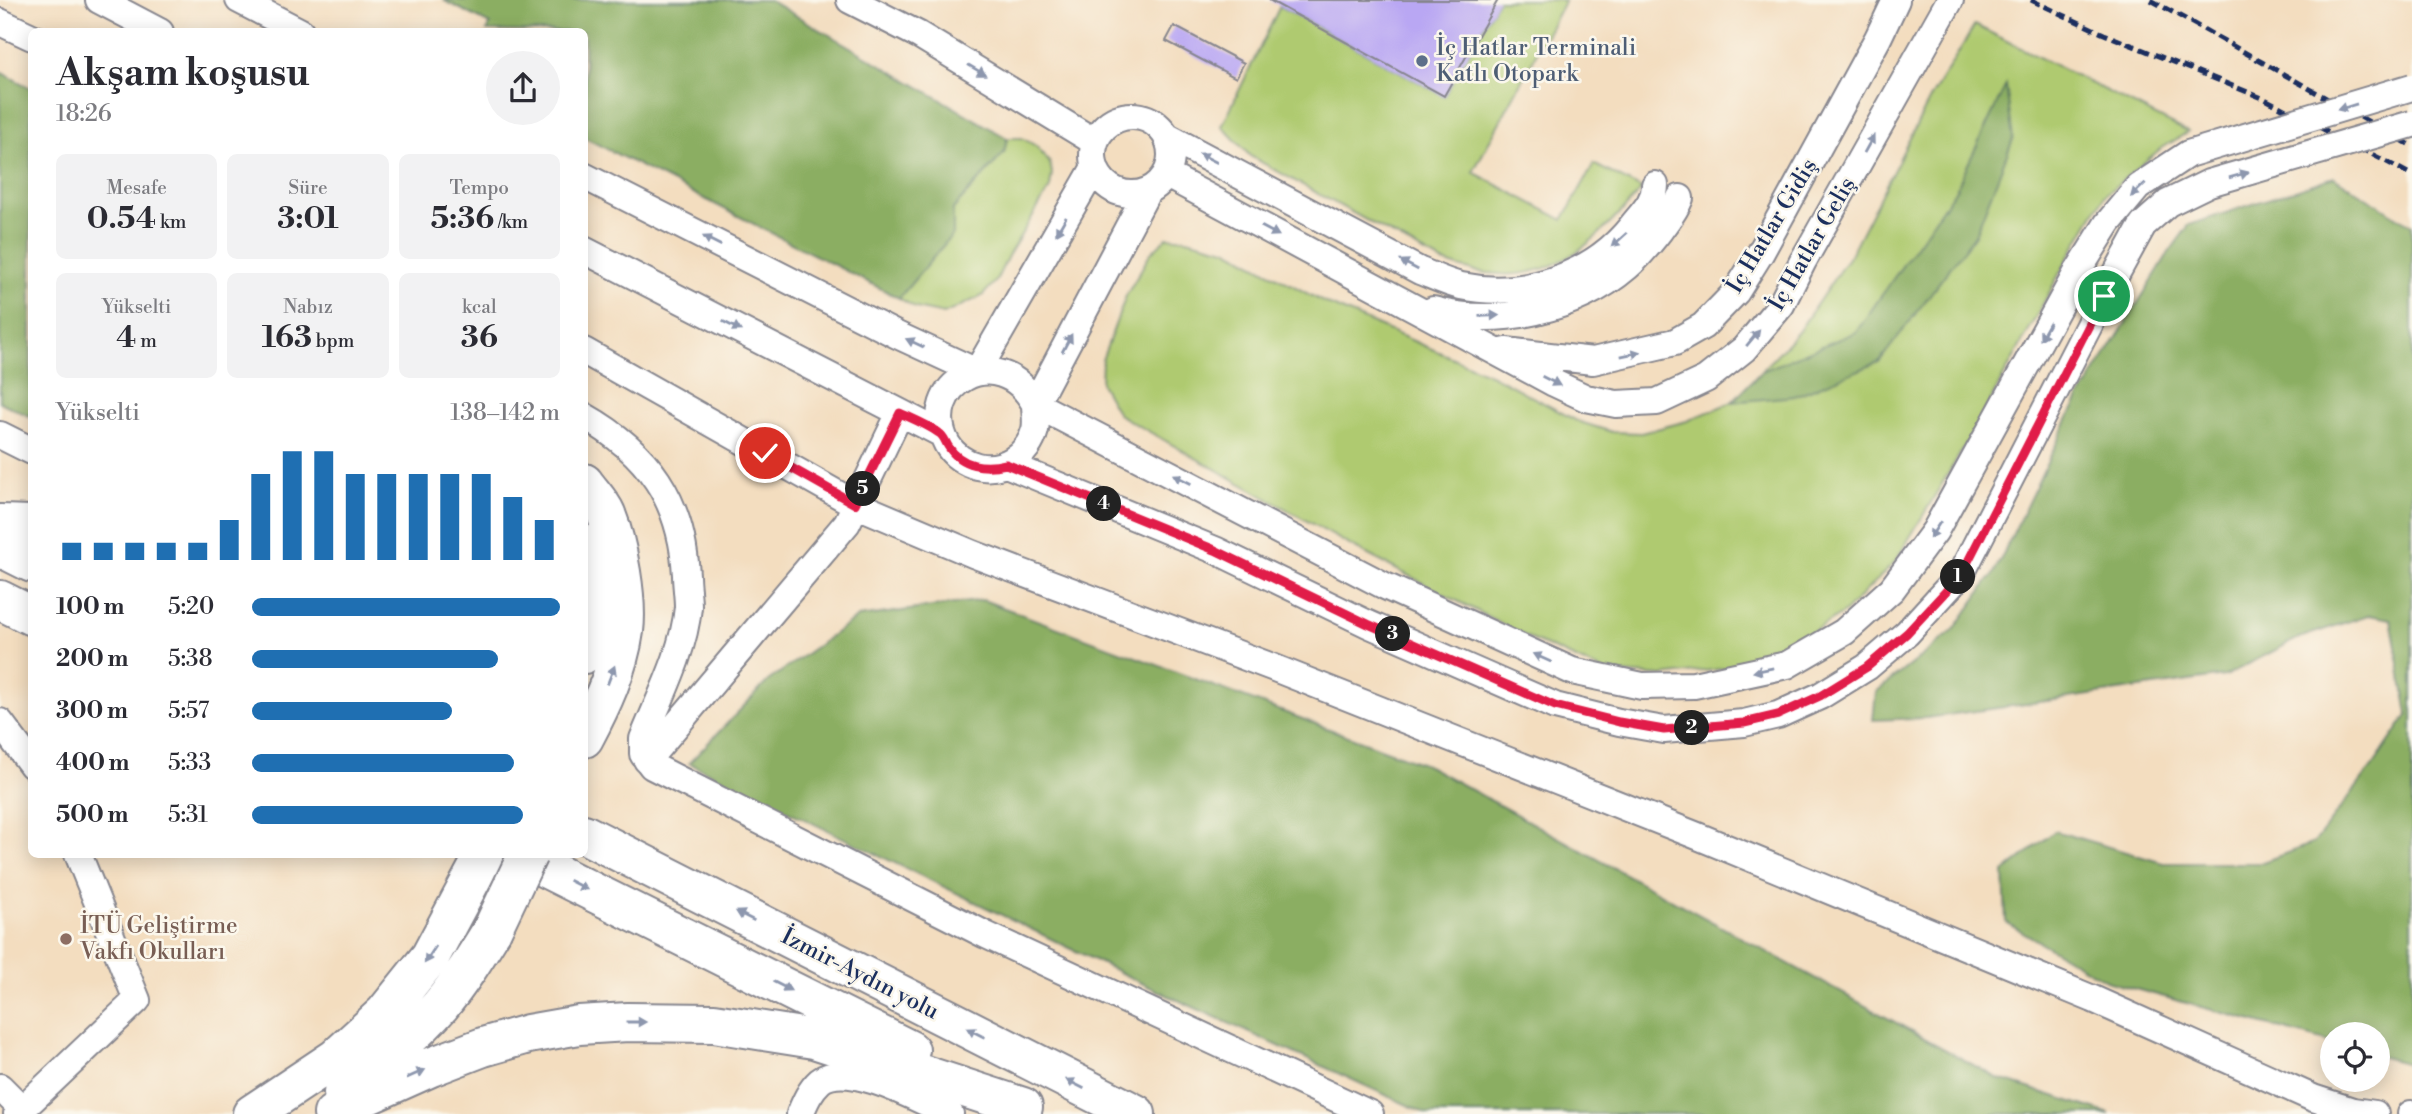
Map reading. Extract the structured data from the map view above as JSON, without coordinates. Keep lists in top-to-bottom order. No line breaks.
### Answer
{"streets":{"highway":["İzmir-Aydın yolu"],"street":["İç Hatlar Gidiş","İç Hatlar Geliş"]},"crossings":[["İç Hatlar Gidiş","İç Hatlar Geliş"]],"one_way":["İç Hatlar Gidiş","İç Hatlar Geliş"],"places":["İç Hatlar Terminali Katlı Otopark","İTÜ Geliştirme Vakfı Okulları"],"page":{"heading":["Akşam koşusu","18:26"],"stats":[["Mesafe","0.54 km"],["Süre","3:01"],["Tempo","5:36 /km"],["Yükselti","4 m"],["Nabız","163 bpm"],["kcal","36"]],"chart":["Yükselti","138–142 m"],"pins":["5","4","1","3","2"],"list":[{"name":"100 m","note":"5:20"},{"name":"200 m","note":"5:38"},{"name":"300 m","note":"5:57"},{"name":"400 m","note":"5:33"},{"name":"500 m","note":"5:31"}]}}
